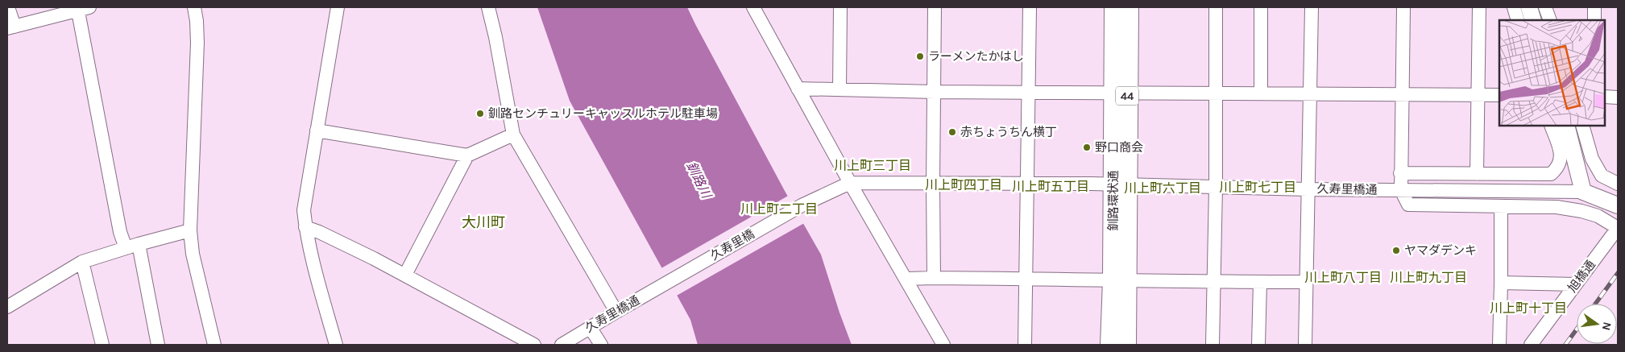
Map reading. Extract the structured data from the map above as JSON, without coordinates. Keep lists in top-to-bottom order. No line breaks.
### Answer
{"streets":{"highway":["44","釧路環状通"],"street":["久寿里橋通","久寿里橋","旭橋通"]},"crossings":[["久寿里橋通","釧路環状通"],["久寿里橋通","久寿里橋"]],"districts":["川上町三丁目","川上町四丁目","川上町五丁目","川上町七丁目","川上町六丁目","川上町二丁目","大川町","川上町八丁目","川上町九丁目","川上町十丁目"],"water":["釧路川"],"places":["ラーメンたかはし","釧路センチュリーキャッスルホテル駐車場","赤ちょうちん横丁","野口商会","ヤマダデンキ"],"north":"right"}
